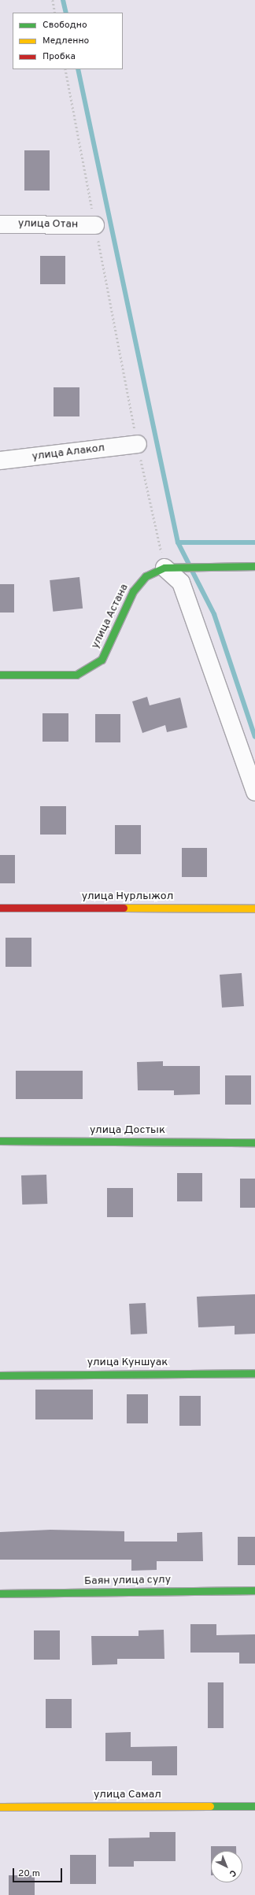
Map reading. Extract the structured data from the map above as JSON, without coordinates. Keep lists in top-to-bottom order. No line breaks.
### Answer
{"streets":{"street":["улица Отан","улица Алакол","улица Астана","улица Нурлыжол","улица Достык","улица Куншуак","Баян улица сулу","улица Самал"]},"legend":["Свободно","Медленно","Пробка"],"scale_bar":"20 m","north":"bottom right"}
